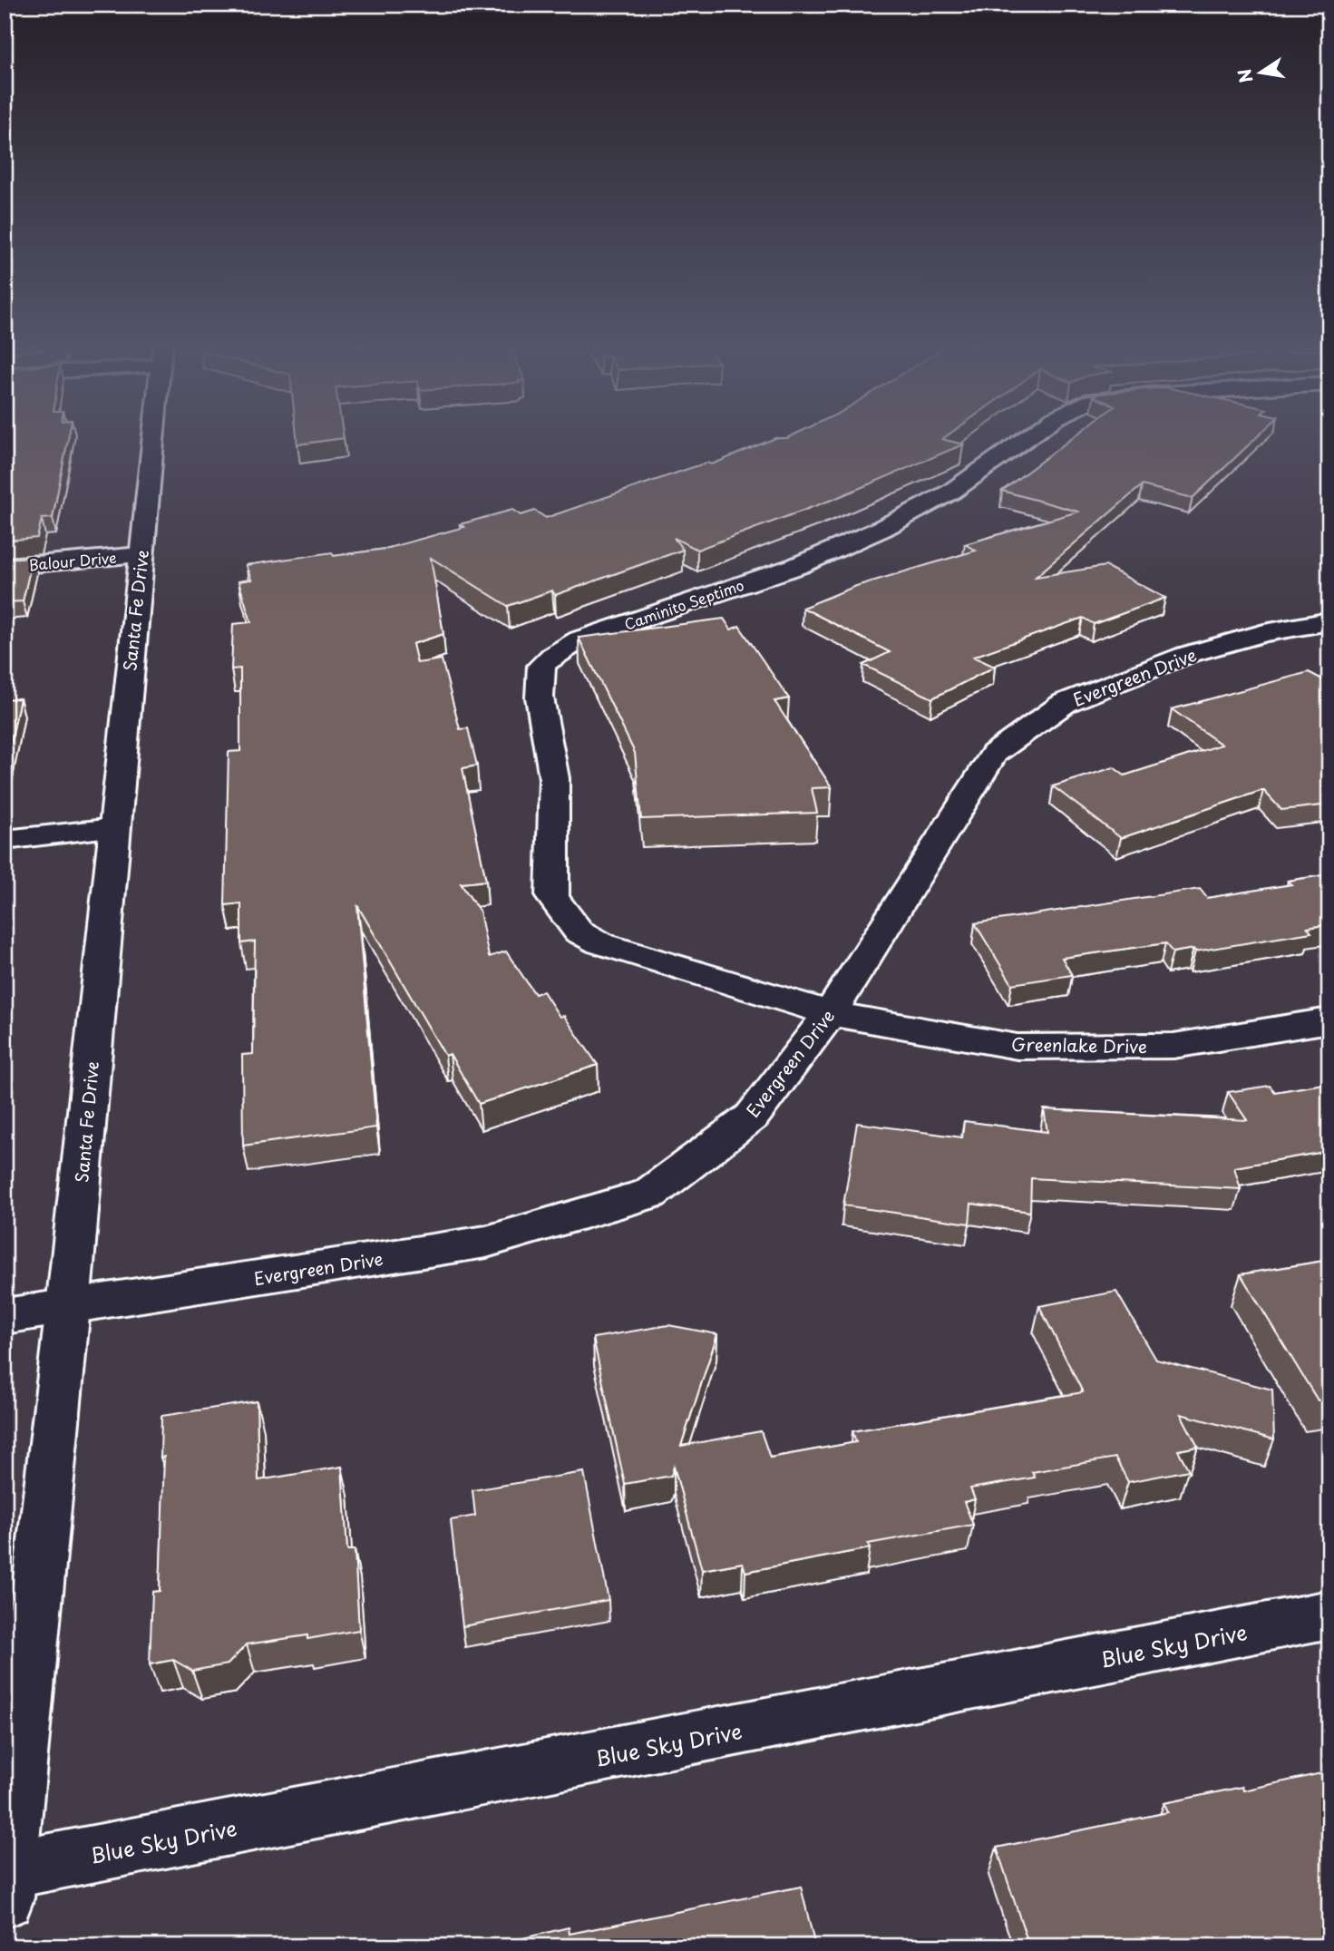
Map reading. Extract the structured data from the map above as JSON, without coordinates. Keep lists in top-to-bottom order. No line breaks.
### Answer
{"streets":{"street":["Balour Drive","Caminito Septimo","Santa Fe Drive","Evergreen Drive","Greenlake Drive","Blue Sky Drive"]},"crossings":[["Balour Drive","Santa Fe Drive"],["Caminito Septimo","Evergreen Drive"],["Caminito Septimo","Greenlake Drive"],["Santa Fe Drive","Evergreen Drive"],["Santa Fe Drive","Blue Sky Drive"],["Evergreen Drive","Greenlake Drive"]],"north":"left"}
